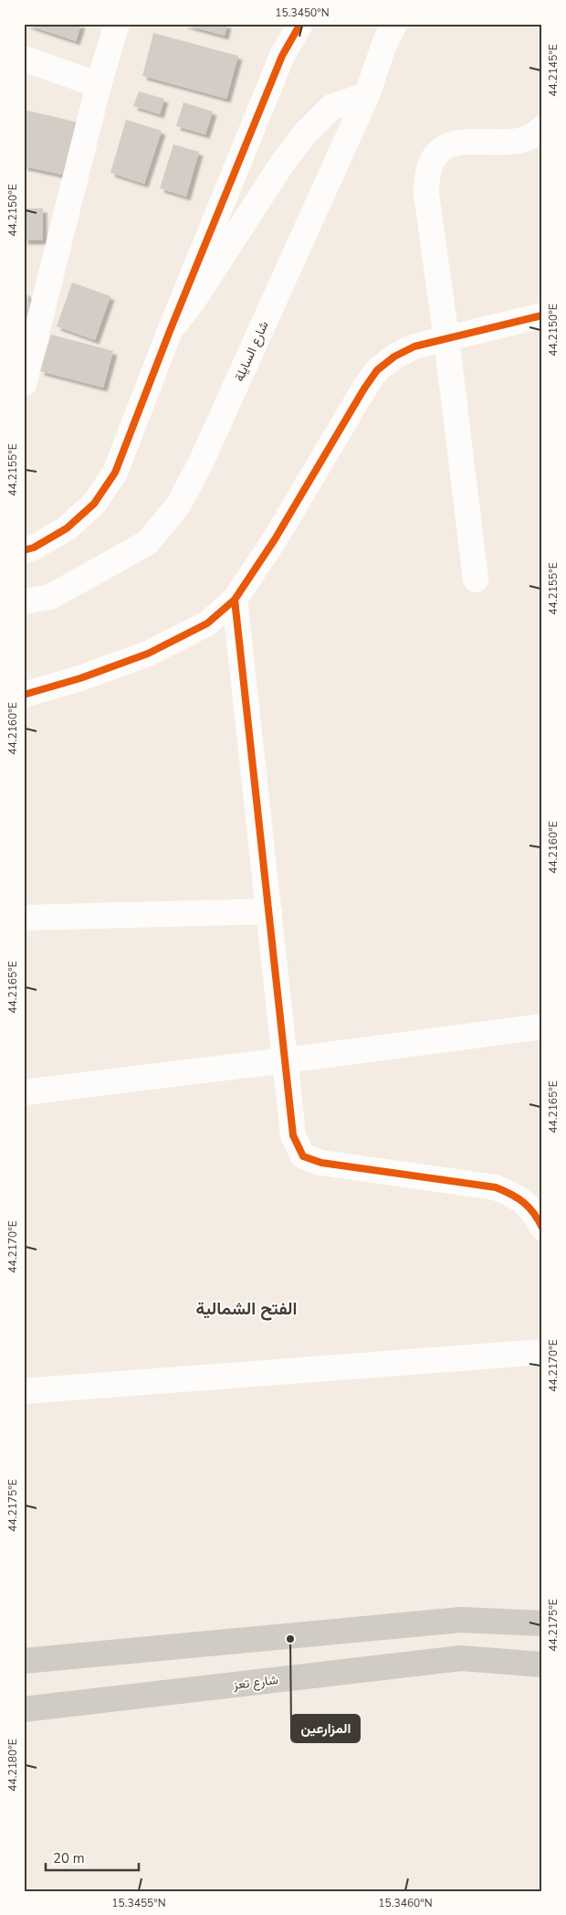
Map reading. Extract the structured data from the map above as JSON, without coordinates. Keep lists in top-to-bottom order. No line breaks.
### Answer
{"streets":{"main road":["شارع تعز"],"street":["شارع السايلة"]},"districts":["الفتح الشمالية"],"places":["المزارعين"],"scale_bar":"20 m","coordinates":["15.3450°N","44.2145°E","44.2150°E","44.2155°E","44.2160°E","44.2165°E","44.2170°E","44.2175°E","44.2180°E","15.3455°N","15.3460°N"]}
